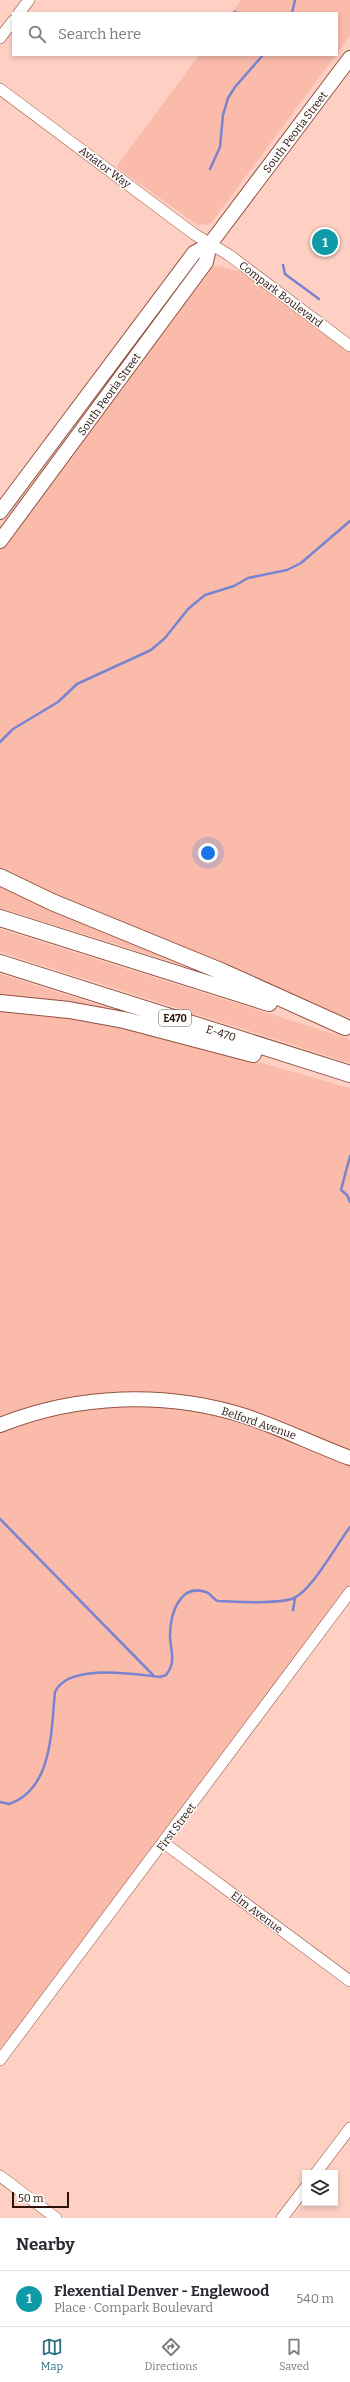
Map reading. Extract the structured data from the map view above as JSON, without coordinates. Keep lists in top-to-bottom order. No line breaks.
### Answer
{"streets":{"highway":["E470","E-470"],"main road":["South Peoria Street","Belford Avenue"],"street":["Aviator Way","Compark Boulevard","First Street","Elm Avenue"]},"crossings":[["South Peoria Street","Aviator Way"],["South Peoria Street","Compark Boulevard"],["Aviator Way","Compark Boulevard"],["First Street","Elm Avenue"]],"scale_bar":"50 m","page":{"search":"Search here","pins":"1","scale":"50 m","heading":"Nearby","list":[{"mark":"1","name":"Flexential Denver - Englewood","note":"Place · Compark Boulevard","value":"540 m"}],"nav":["Map","Directions","Saved"]}}
